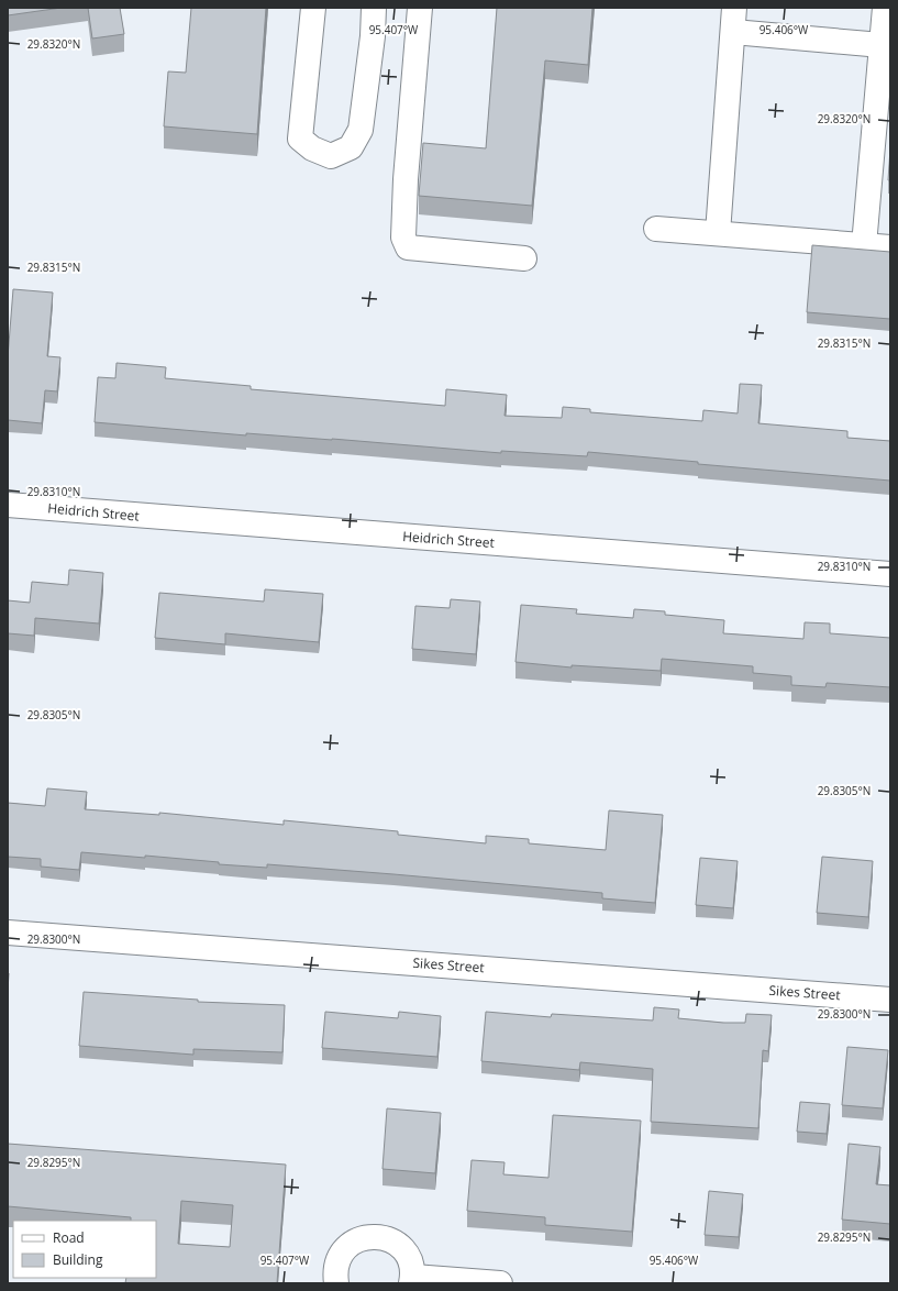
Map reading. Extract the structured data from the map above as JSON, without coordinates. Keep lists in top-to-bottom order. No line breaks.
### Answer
{"streets":{"street":["Heidrich Street","Sikes Street"]},"legend":["Road","Building"],"coordinates":["95.407°W","95.406°W","29.8320°N","29.8315°N","29.8310°N","29.8305°N","29.8300°N","29.8295°N"]}
